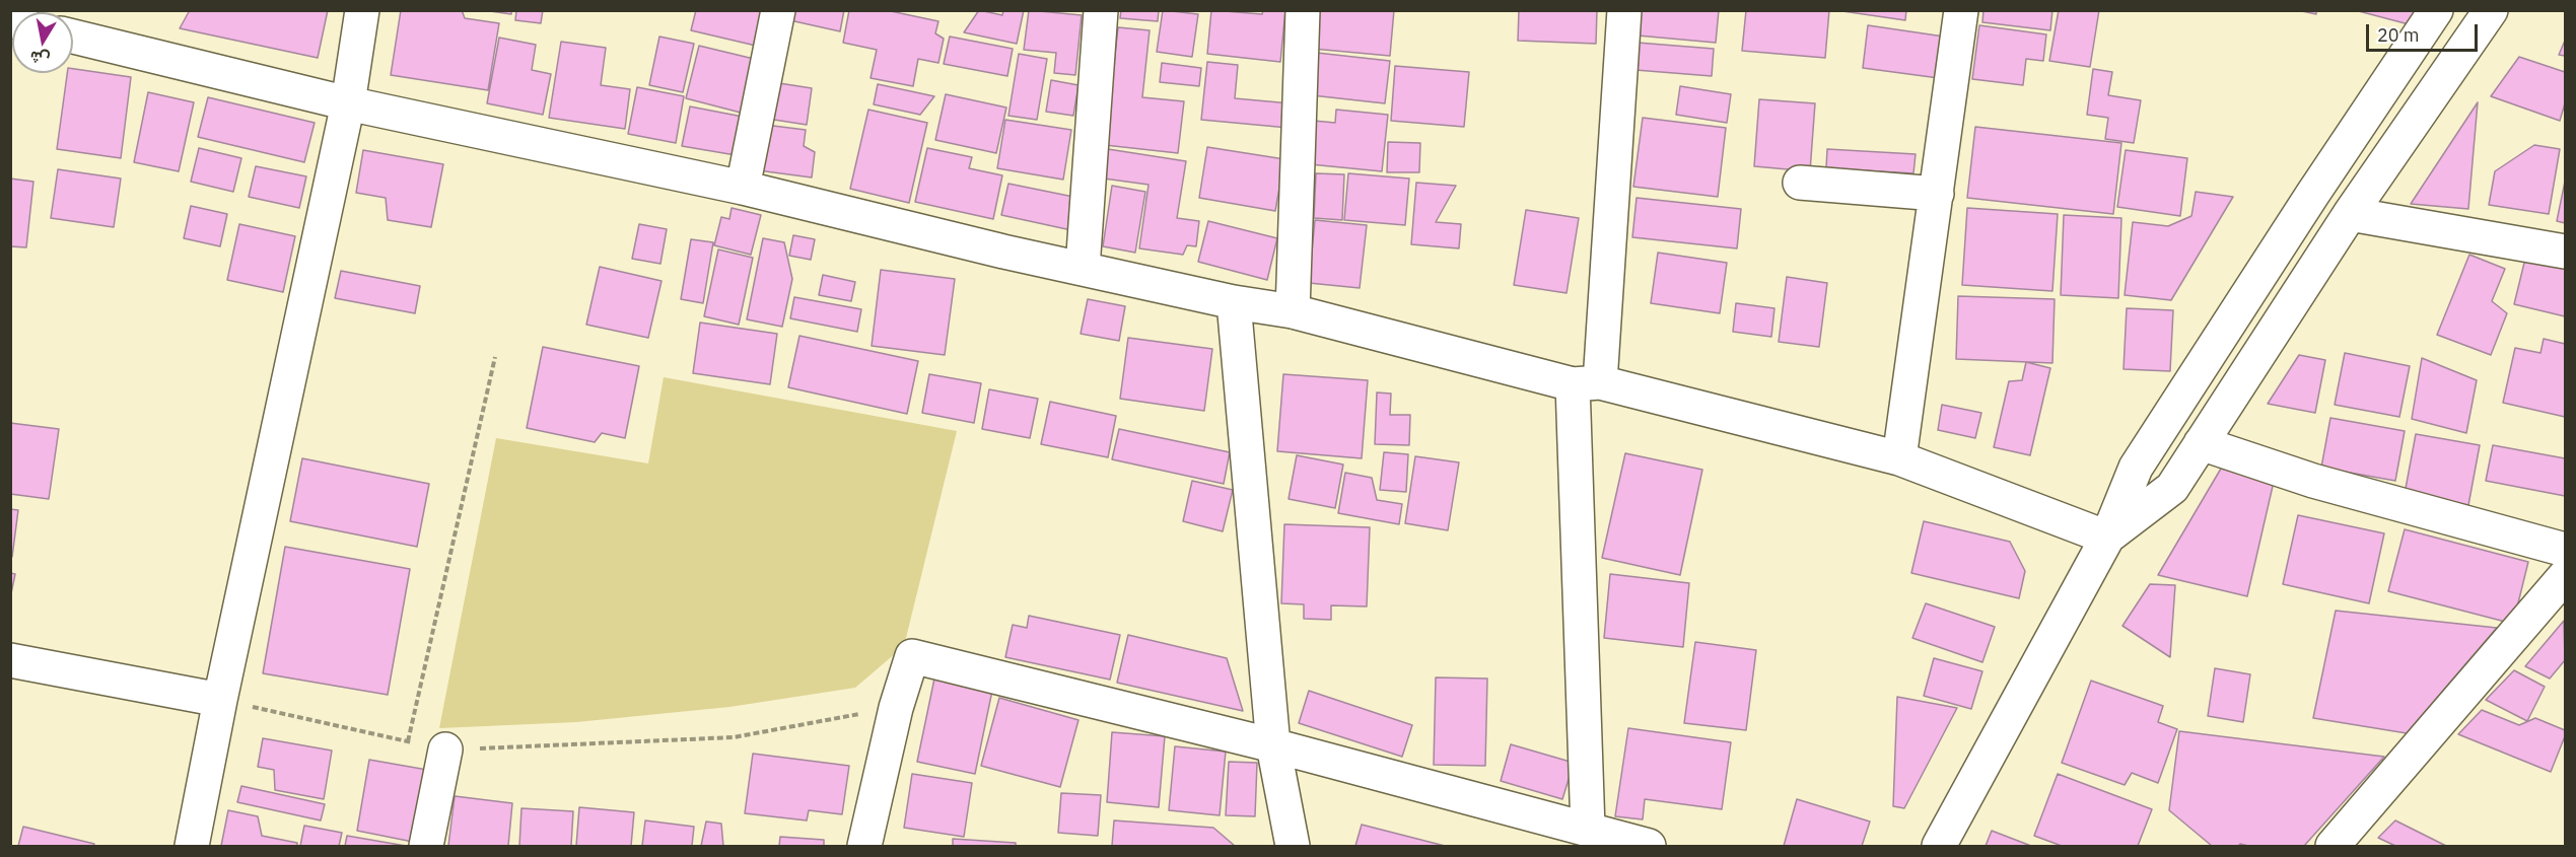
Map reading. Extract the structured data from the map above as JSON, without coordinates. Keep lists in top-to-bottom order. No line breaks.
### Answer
{"scale_bar":"20 m","north":"bottom"}
